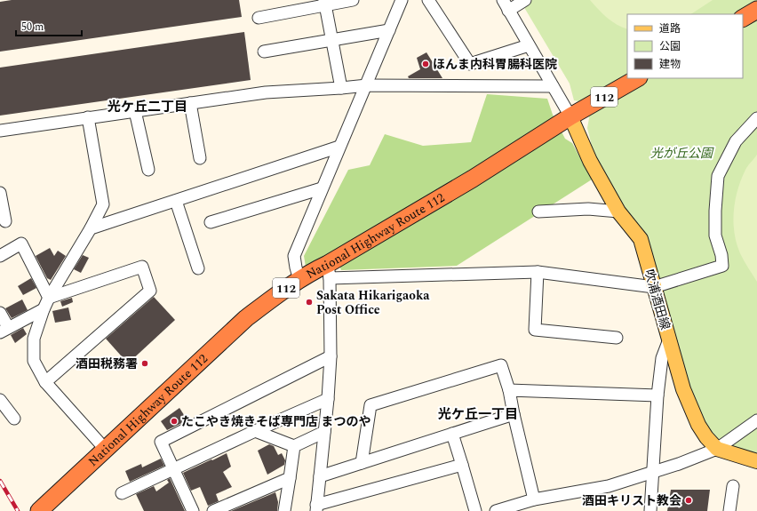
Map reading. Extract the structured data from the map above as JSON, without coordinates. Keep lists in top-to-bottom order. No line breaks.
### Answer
{"streets":{"highway":["112","National Highway Route 112"],"main road":["吹浦酒田線"]},"crossings":[["National Highway Route 112","吹浦酒田線"]],"districts":["光ケ丘二丁目","光ケ丘一丁目"],"parks":["光が丘公園"],"places":["ほんま内科胃腸科医院","Sakata Hikarigaoka Post Office","酒田税務署","たこやき焼きそば専門店 まつのや","酒田キリスト教会"],"legend":["道路","公園","建物"],"scale_bar":"50 m"}
